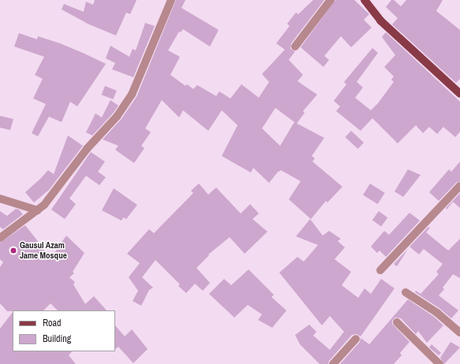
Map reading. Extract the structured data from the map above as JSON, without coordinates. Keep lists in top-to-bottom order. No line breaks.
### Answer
{"places":["Gausul Azam Jame Mosque"],"legend":["Road","Building"]}
